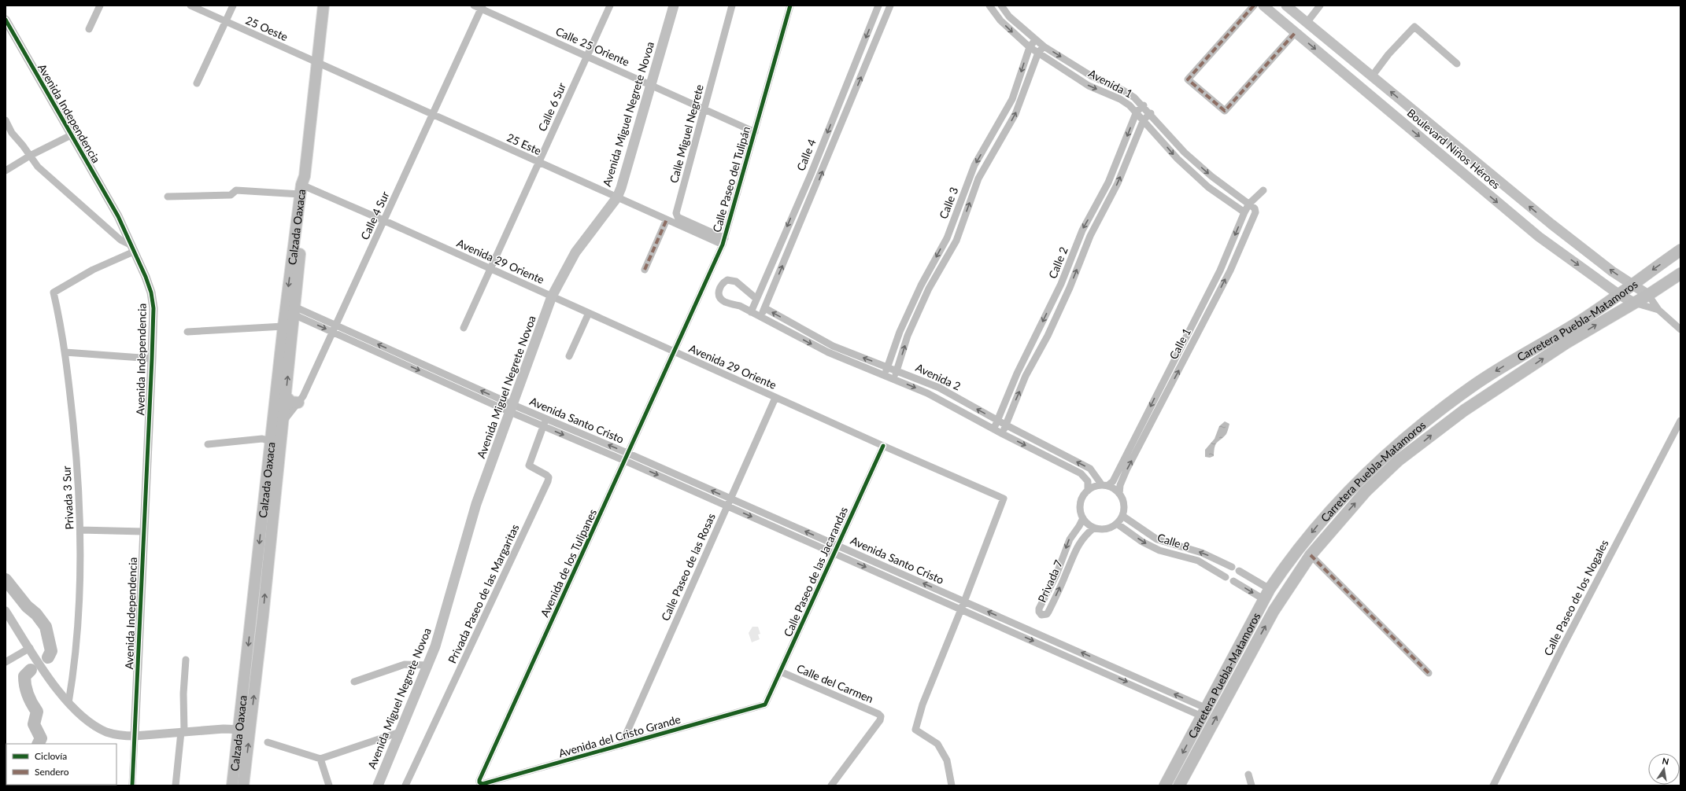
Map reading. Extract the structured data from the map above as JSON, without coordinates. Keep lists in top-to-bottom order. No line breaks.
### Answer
{"streets":{"highway":["Carretera Puebla-Matamoros"],"main road":["Avenida Miguel Negrete Novoa","Boulevard Niños Héroes","Calzada Oaxaca"],"street":["25 Oeste","Calle 25 Oriente","Avenida 1","Calle 6 Sur","Avenida Independencia","Calle Miguel Negrete","25 Este","Calle 4","Calle Paseo del Tulipán","Calle 3","Calle 4 Sur","Avenida 29 Oriente","Calle 2","Calle 1","Avenida 2","Avenida Santo Cristo","Privada 3 Sur","Calle 8","Avenida de los Tulipanes","Calle Paseo de las Rosas","Calle Paseo de las Jacarandas","Privada 7","Privada Paseo de las Margaritas","Calle Paseo de los Nogales","Calle del Carmen","Avenida del Cristo Grande"]},"crossings":[["25 Oeste","25 Este"],["25 Oeste","Calzada Oaxaca"],["Calle 25 Oriente","Calle 6 Sur"],["Calle 25 Oriente","Avenida Miguel Negrete Novoa"],["Calle 25 Oriente","Calle Miguel Negrete"],["Calle 25 Oriente","Calle Paseo del Tulipán"],["Calle 25 Oriente","Calle 4 Sur"],["Avenida 1","Calle 3"],["Avenida 1","Calle 2"],["Avenida 1","Calle 1"],["Calle 6 Sur","25 Este"],["Calle 6 Sur","Avenida 29 Oriente"],["Avenida Independencia","Privada 3 Sur"],["Avenida Miguel Negrete Novoa","25 Este"],["Avenida Miguel Negrete Novoa","Avenida 29 Oriente"],["Avenida Miguel Negrete Novoa","Avenida Santo Cristo"],["Calle Miguel Negrete","25 Este"],["Calle Miguel Negrete","Calle Paseo del Tulipán"],["25 Este","Calle Paseo del Tulipán"],["25 Este","Calle 4 Sur"],["25 Este","Calzada Oaxaca"],["Boulevard Niños Héroes","Carretera Puebla-Matamoros"],["Calle 4","Avenida 2"],["Calle Paseo del Tulipán","Avenida 29 Oriente"],["Calle Paseo del Tulipán","Avenida de los Tulipanes"],["Calle 3","Avenida 2"],["Calle 4 Sur","Calzada Oaxaca"],["Calle 4 Sur","Avenida 29 Oriente"],["Calle 4 Sur","Avenida Santo Cristo"],["Calzada Oaxaca","Avenida 29 Oriente"],["Calzada Oaxaca","Avenida Santo Cristo"],["Avenida 29 Oriente","Avenida Santo Cristo"],["Avenida 29 Oriente","Avenida de los Tulipanes"],["Avenida 29 Oriente","Calle Paseo de las Rosas"],["Avenida 29 Oriente","Calle Paseo de las Jacarandas"],["Calle 2","Avenida 2"],["Carretera Puebla-Matamoros","Avenida Santo Cristo"],["Calle 1","Avenida 2"],["Calle 1","Calle 8"],["Calle 1","Privada 7"],["Avenida 2","Calle 8"],["Avenida 2","Privada 7"],["Avenida Santo Cristo","Avenida de los Tulipanes"],["Avenida Santo Cristo","Calle Paseo de las Rosas"],["Avenida Santo Cristo","Calle Paseo de las Jacarandas"],["Avenida Santo Cristo","Privada Paseo de las Margaritas"],["Calle 8","Privada 7"],["Avenida de los Tulipanes","Avenida del Cristo Grande"],["Calle Paseo de las Rosas","Avenida del Cristo Grande"],["Calle Paseo de las Jacarandas","Calle del Carmen"],["Calle Paseo de las Jacarandas","Avenida del Cristo Grande"]],"one_way":["Avenida 1"],"legend":["Ciclovía","Sendero"],"north":"top"}
